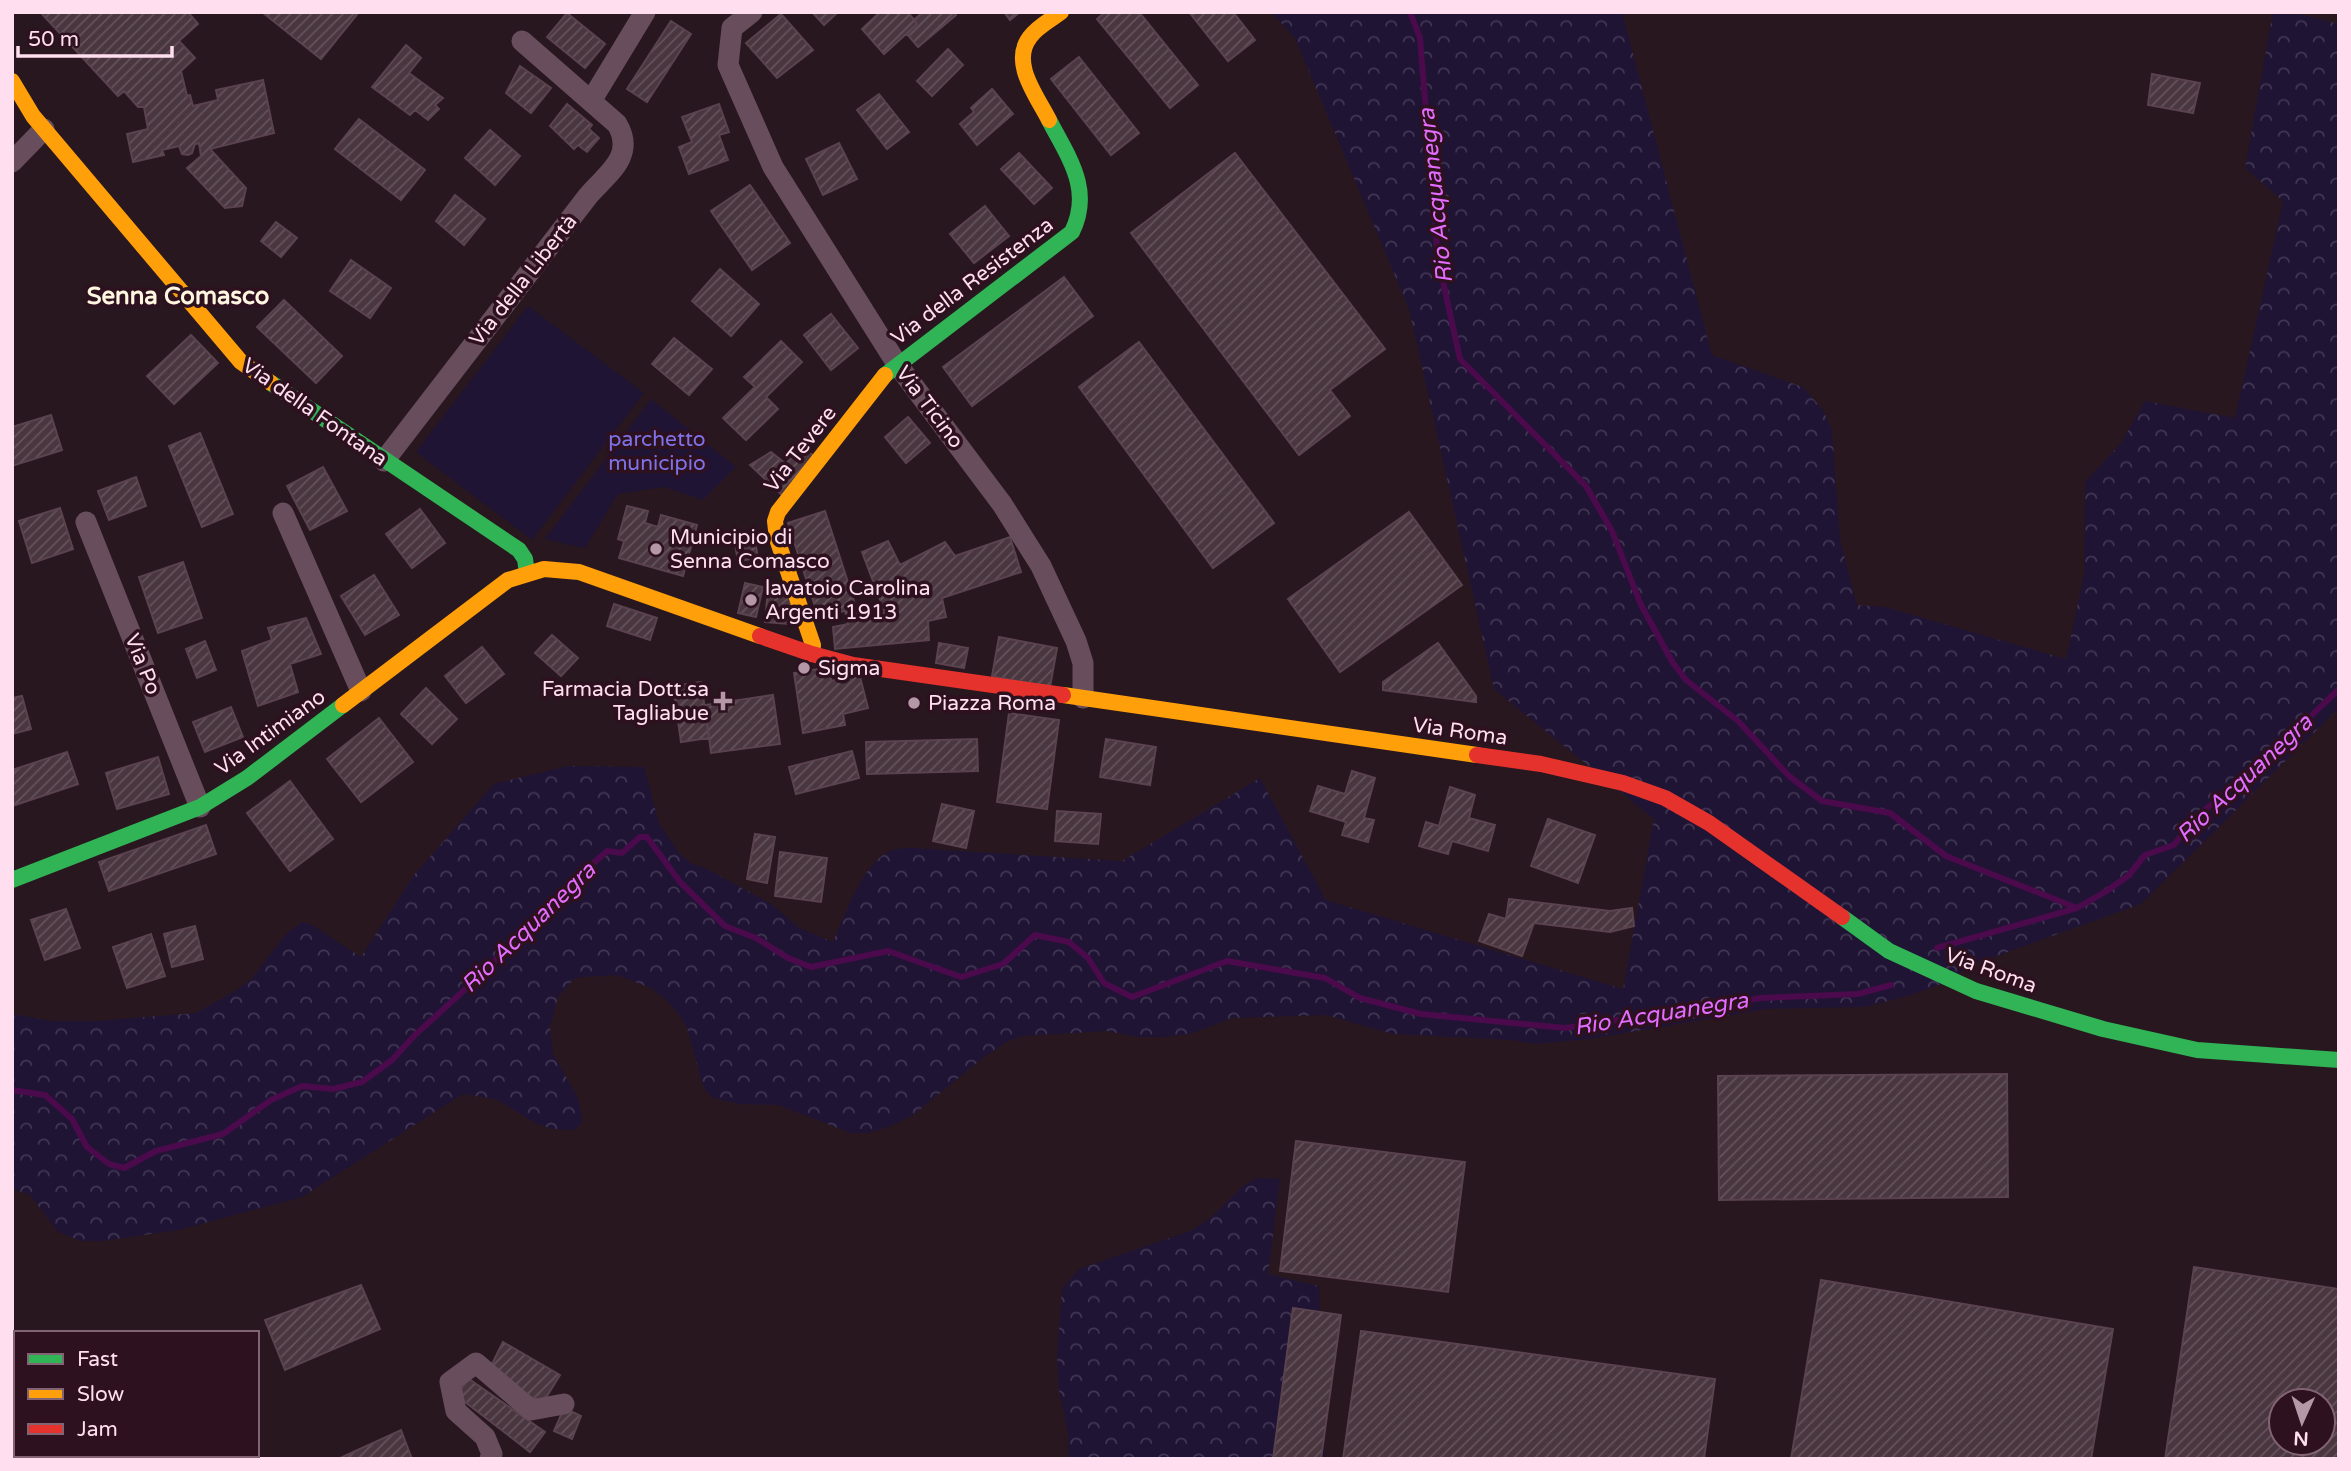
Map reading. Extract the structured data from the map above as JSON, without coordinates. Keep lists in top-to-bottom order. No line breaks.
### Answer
{"streets":{"street":["Via della Libertà","Via della Resistenza","Via Ticino","Via della Fontana","Via Tevere","Via Po","Via Roma","Via Intimiano"]},"crossings":[["Via della Libertà","Via della Fontana"],["Via della Resistenza","Via Ticino"],["Via della Resistenza","Via Tevere"],["Via Ticino","Via Tevere"],["Via Ticino","Via Roma"],["Via della Fontana","Via Roma"],["Via della Fontana","Via Intimiano"],["Via Tevere","Via Roma"],["Via Po","Via Intimiano"],["Via Roma","Via Intimiano"]],"districts":["Senna Comasco"],"water":["Rio Acquanegra"],"parks":["parchetto municipio"],"places":{"other":["Municipio di Senna Comasco","lavatoio Carolina Argenti 1913","Sigma","Piazza Roma"],"health":["Farmacia Dott.sa Tagliabue"]},"legend":["Fast","Slow","Jam"],"scale_bar":"50 m","north":"bottom"}
